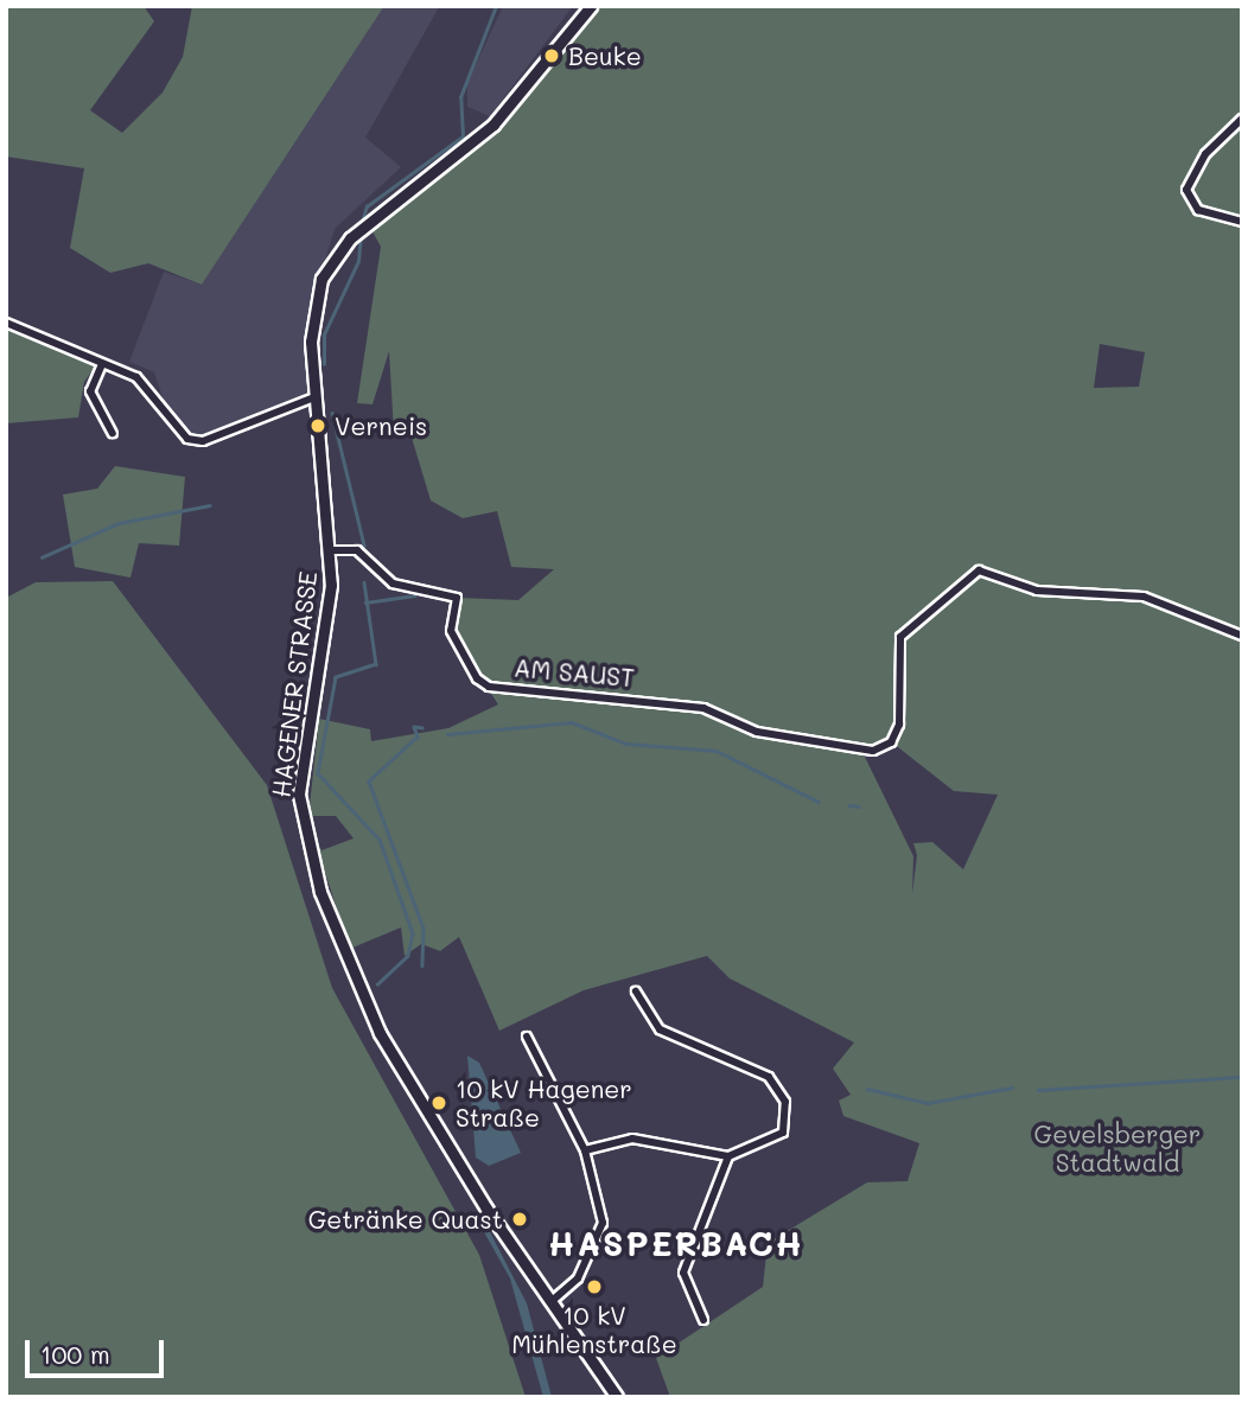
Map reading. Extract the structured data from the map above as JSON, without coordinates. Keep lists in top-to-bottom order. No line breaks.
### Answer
{"streets":{"main road":["HAGENER STRASSE"],"street":["AM SAUST"]},"crossings":[["AM SAUST","HAGENER STRASSE"]],"districts":["HASPERBACH"],"parks":["Gevelsberger Stadtwald"],"places":["Beuke","Verneis","10 kV Hagener Straße","Getränke Quast","10 kV Mühlenstraße"],"scale_bar":"100 m"}
